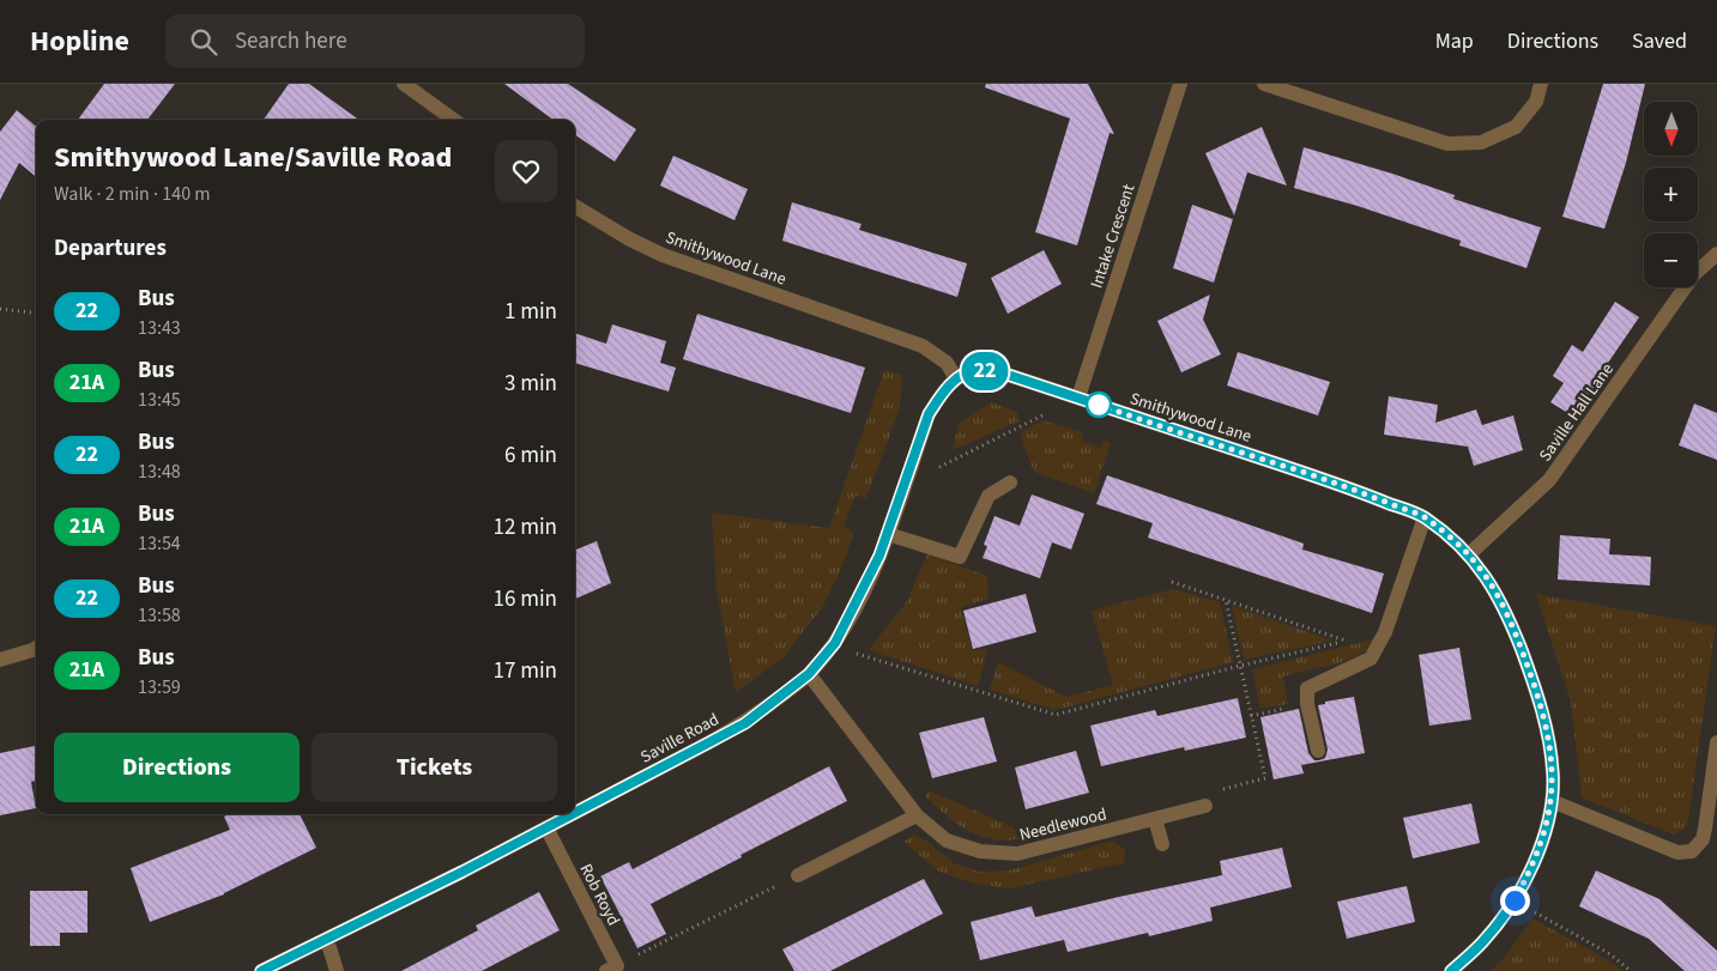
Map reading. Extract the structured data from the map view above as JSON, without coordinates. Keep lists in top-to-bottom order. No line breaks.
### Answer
{"streets":{"street":["Intake Crescent","Smithywood Lane","Saville Hall Lane","Saville Road","Needlewood","Rob Royd"]},"crossings":[["Intake Crescent","Smithywood Lane"],["Smithywood Lane","Saville Hall Lane"],["Smithywood Lane","Saville Road"],["Saville Road","Needlewood"],["Saville Road","Rob Royd"]],"lines":["bus line 22"],"north":"bottom","page":{"header":"Hopline","search":"Search here","nav":["Map","Directions","Saved"],"on_map":"22","map_buttons":["+","−"],"heading":[["Smithywood Lane/Saville Road","Walk · 2 min · 140 m"],"Departures"],"list":[{"mark":"22","name":"Bus","note":"13:43","value":"1 min"},{"mark":"21A","name":"Bus","note":"13:45","value":"3 min"},{"mark":"22","name":"Bus","note":"13:48","value":"6 min"},{"mark":"21A","name":"Bus","note":"13:54","value":"12 min"},{"mark":"22","name":"Bus","note":"13:58","value":"16 min"},{"mark":"21A","name":"Bus","note":"13:59","value":"17 min"}],"buttons":["Directions","Tickets"]}}
